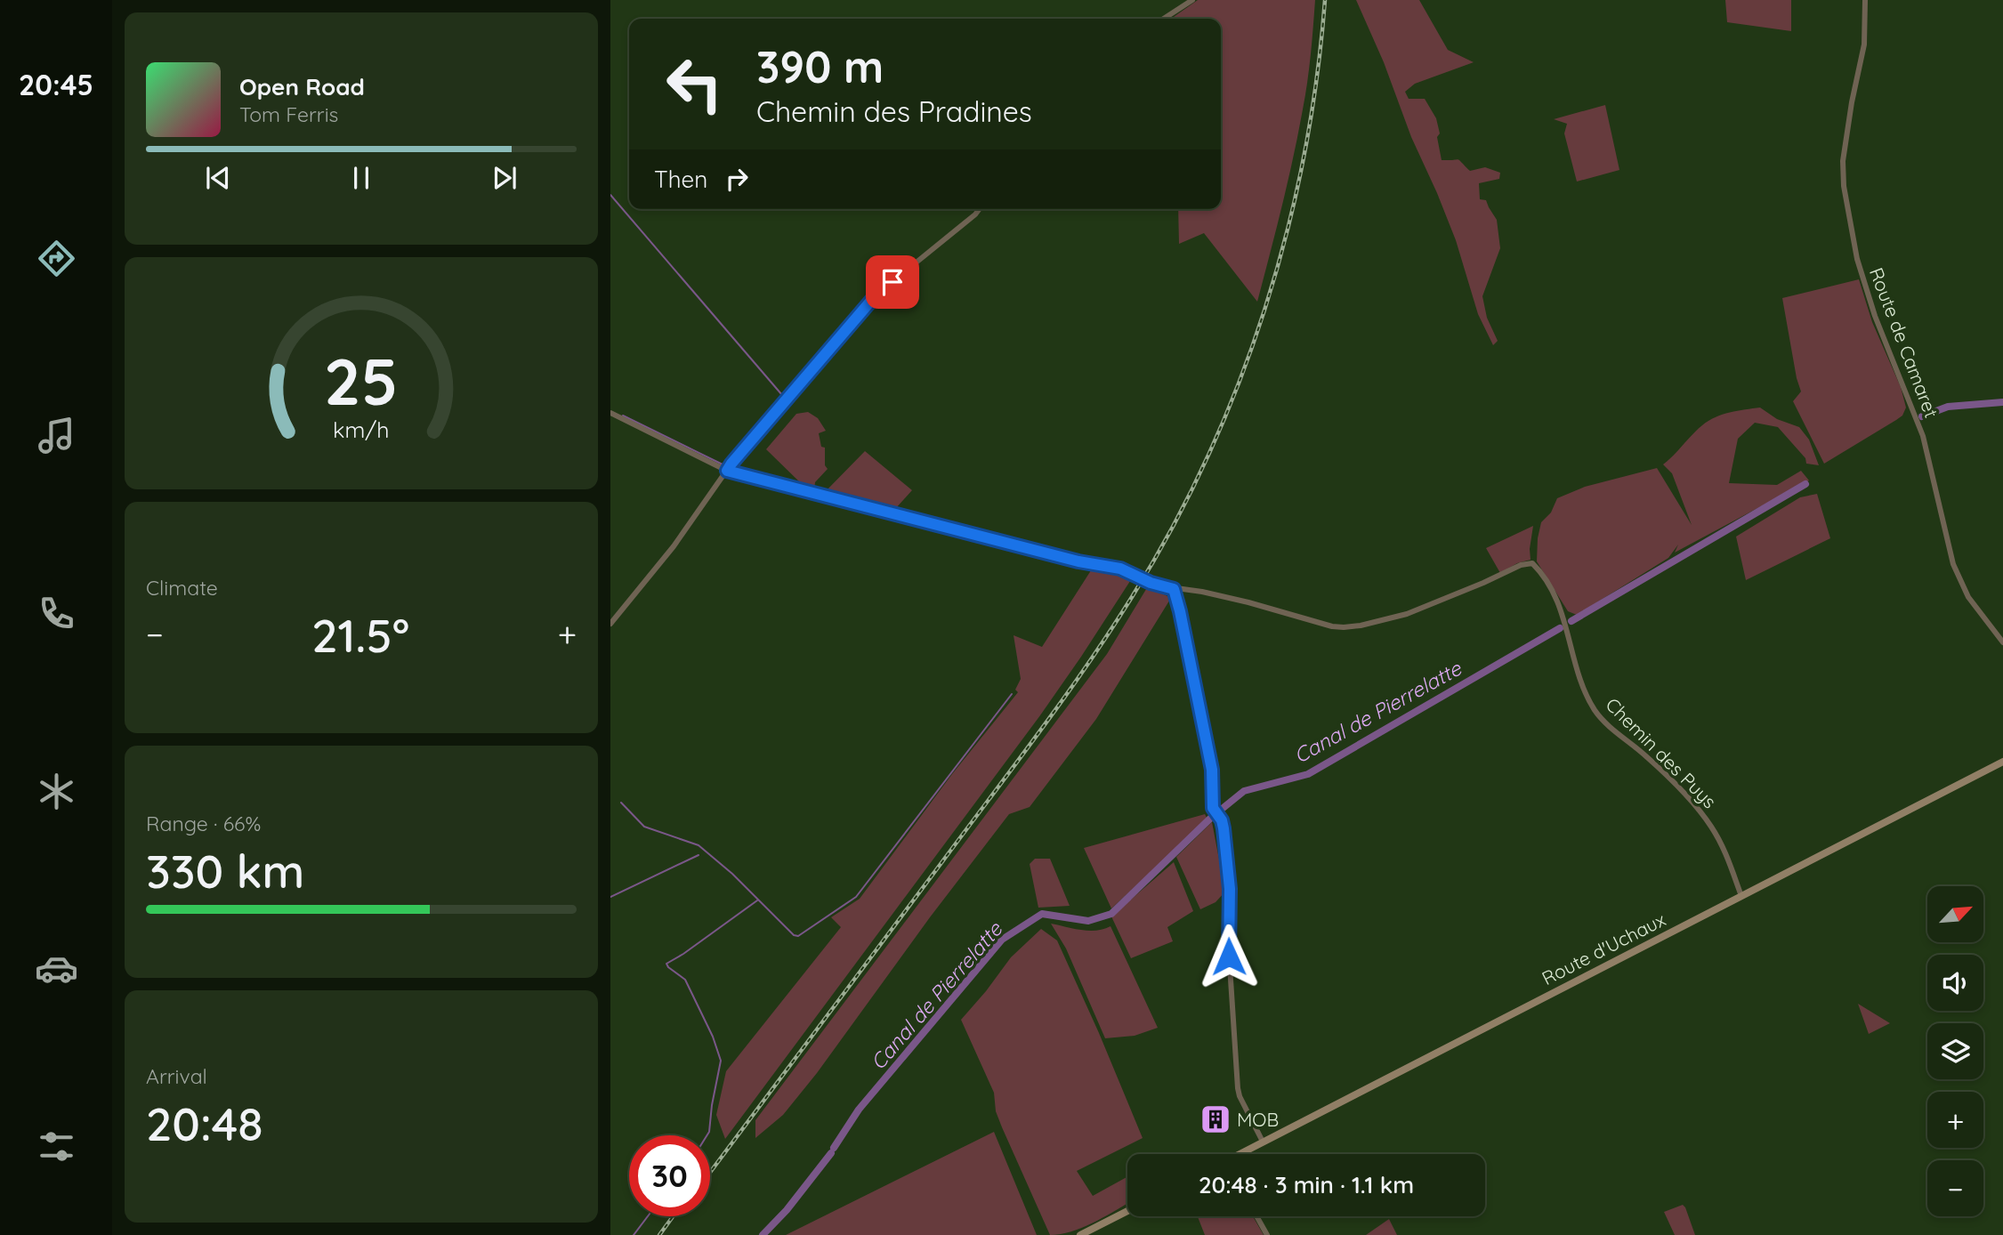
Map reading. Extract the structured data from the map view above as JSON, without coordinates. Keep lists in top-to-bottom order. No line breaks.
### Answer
{"streets":{"main road":["Route d'Uchaux"],"street":["Route de Camaret","Chemin des Puys"]},"crossings":[["Chemin des Puys","Route d'Uchaux"]],"water":["Canal de Pierrelatte"],"places":{"building":["MOB"]},"north":"top right","page":{"tabs":"20:45","turn":["390 m","Chemin des Pradines"],"song":["Open Road","Tom Ferris"],"then":"Then","tile":["Climate",["Range · 66%","330 km"],["Arrival","20:48"]],"heat":["−","21.5°","+"],"map_buttons":["+","−"],"limit":"30","trip":"20:48 · 3 min · 1.1 km","gauge":["25","km/h"]}}
